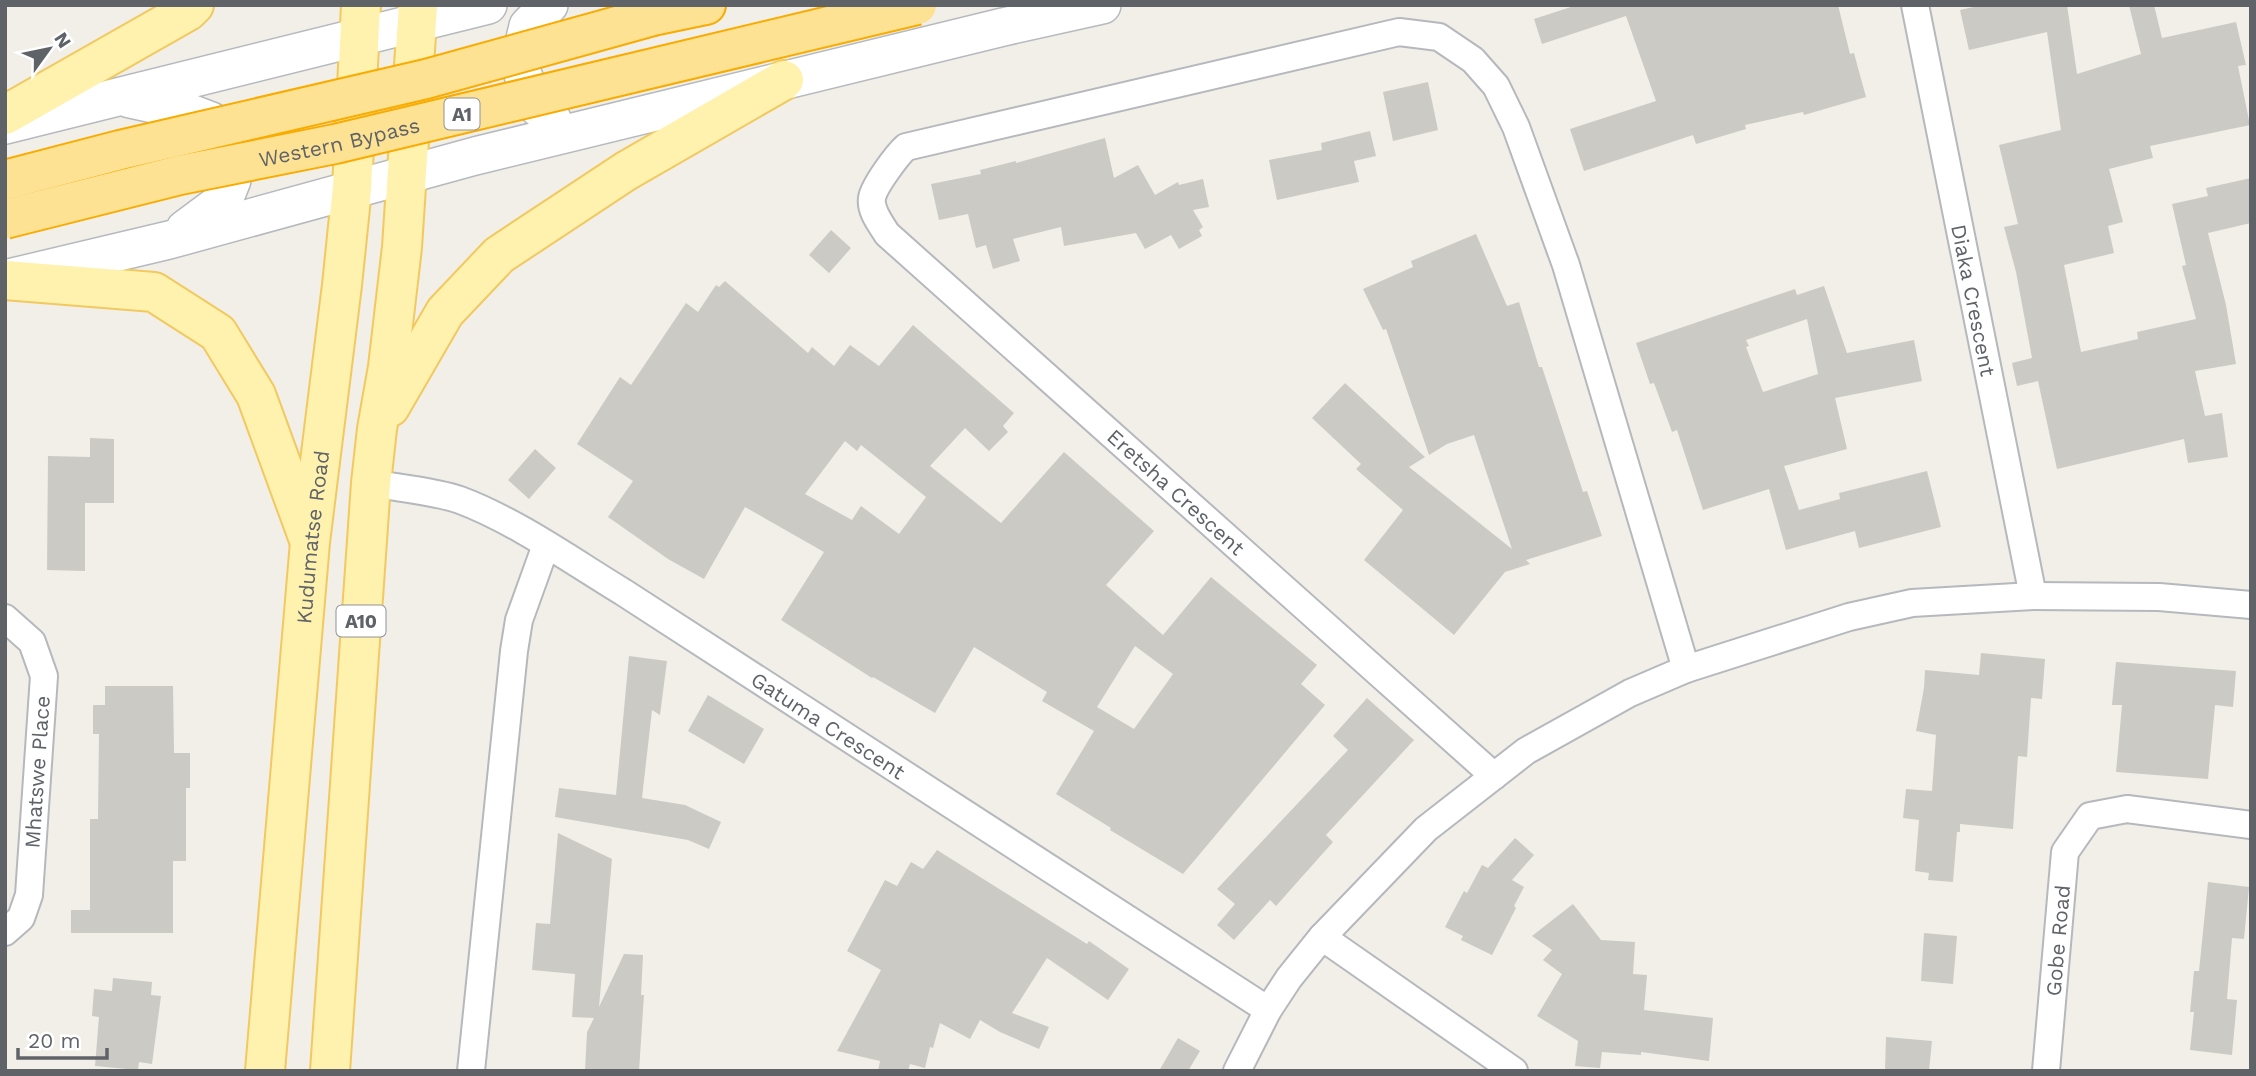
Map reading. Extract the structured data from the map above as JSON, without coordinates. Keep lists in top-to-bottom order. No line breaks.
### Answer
{"streets":{"highway":["A1","Western Bypass"],"main road":["Kudumatse Road","A10"],"street":["Diaka Crescent","Eretsha Crescent","Gatuma Crescent","Mhatswe Place","Gobe Road"]},"crossings":[["A10","Gatuma Crescent"]],"scale_bar":"20 m","north":"top right"}
